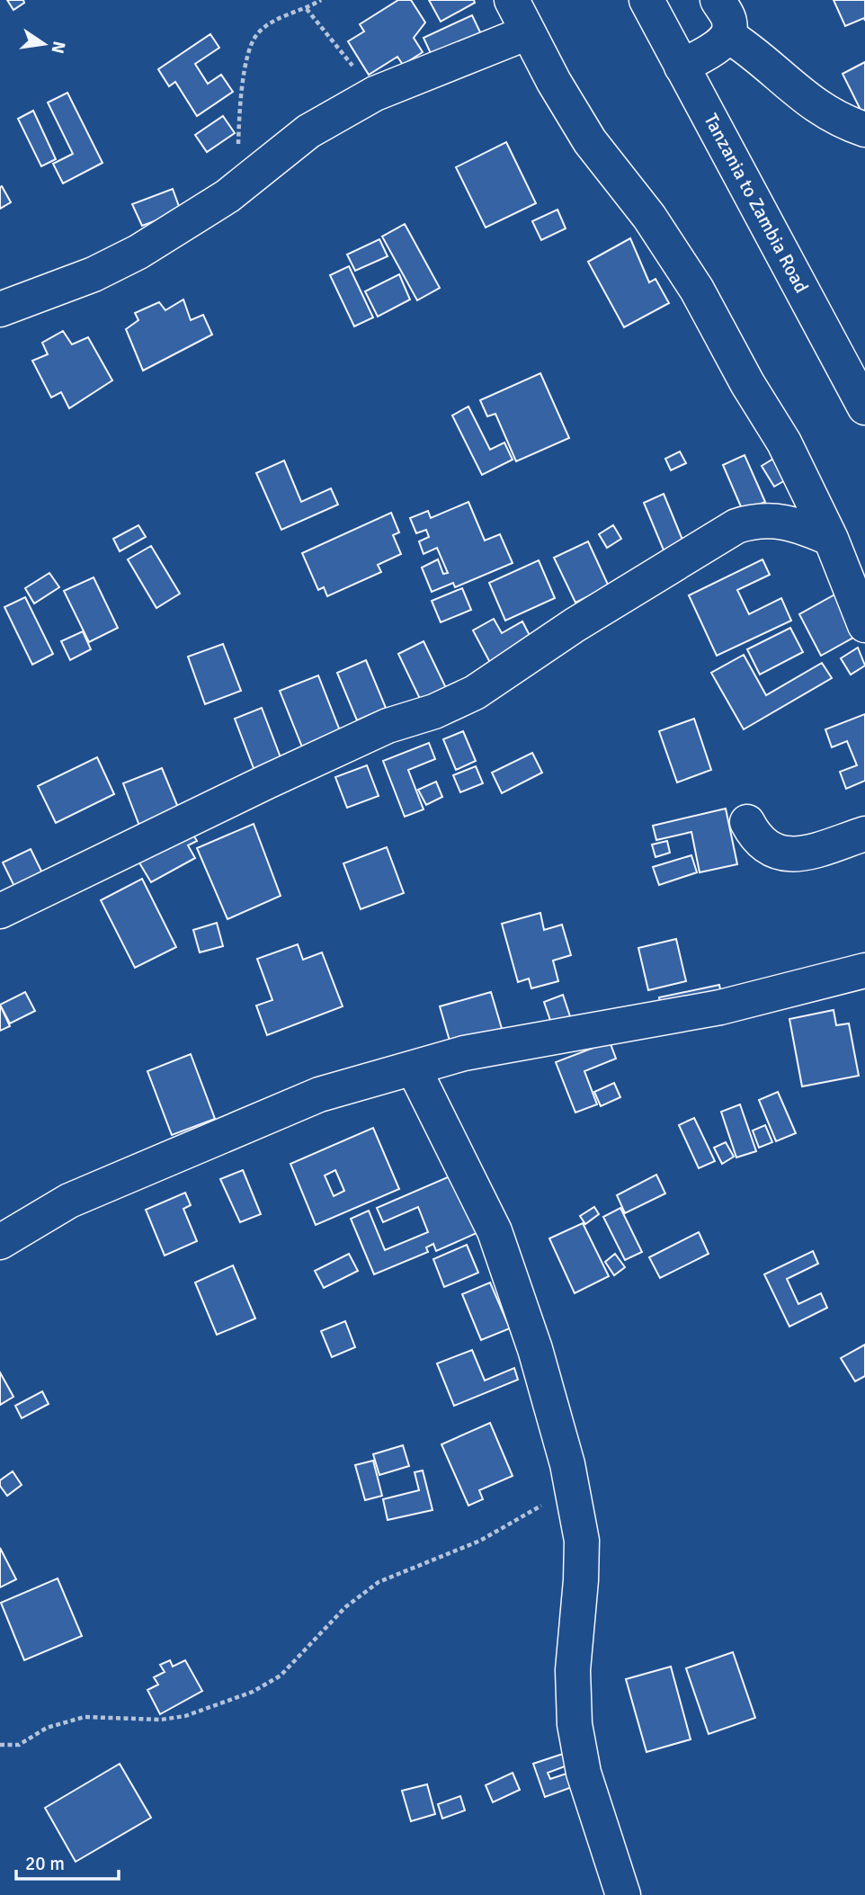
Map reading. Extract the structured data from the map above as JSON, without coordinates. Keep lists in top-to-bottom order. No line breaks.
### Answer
{"streets":{"main road":["Tanzania to Zambia Road"]},"scale_bar":"20 m","north":"right"}
